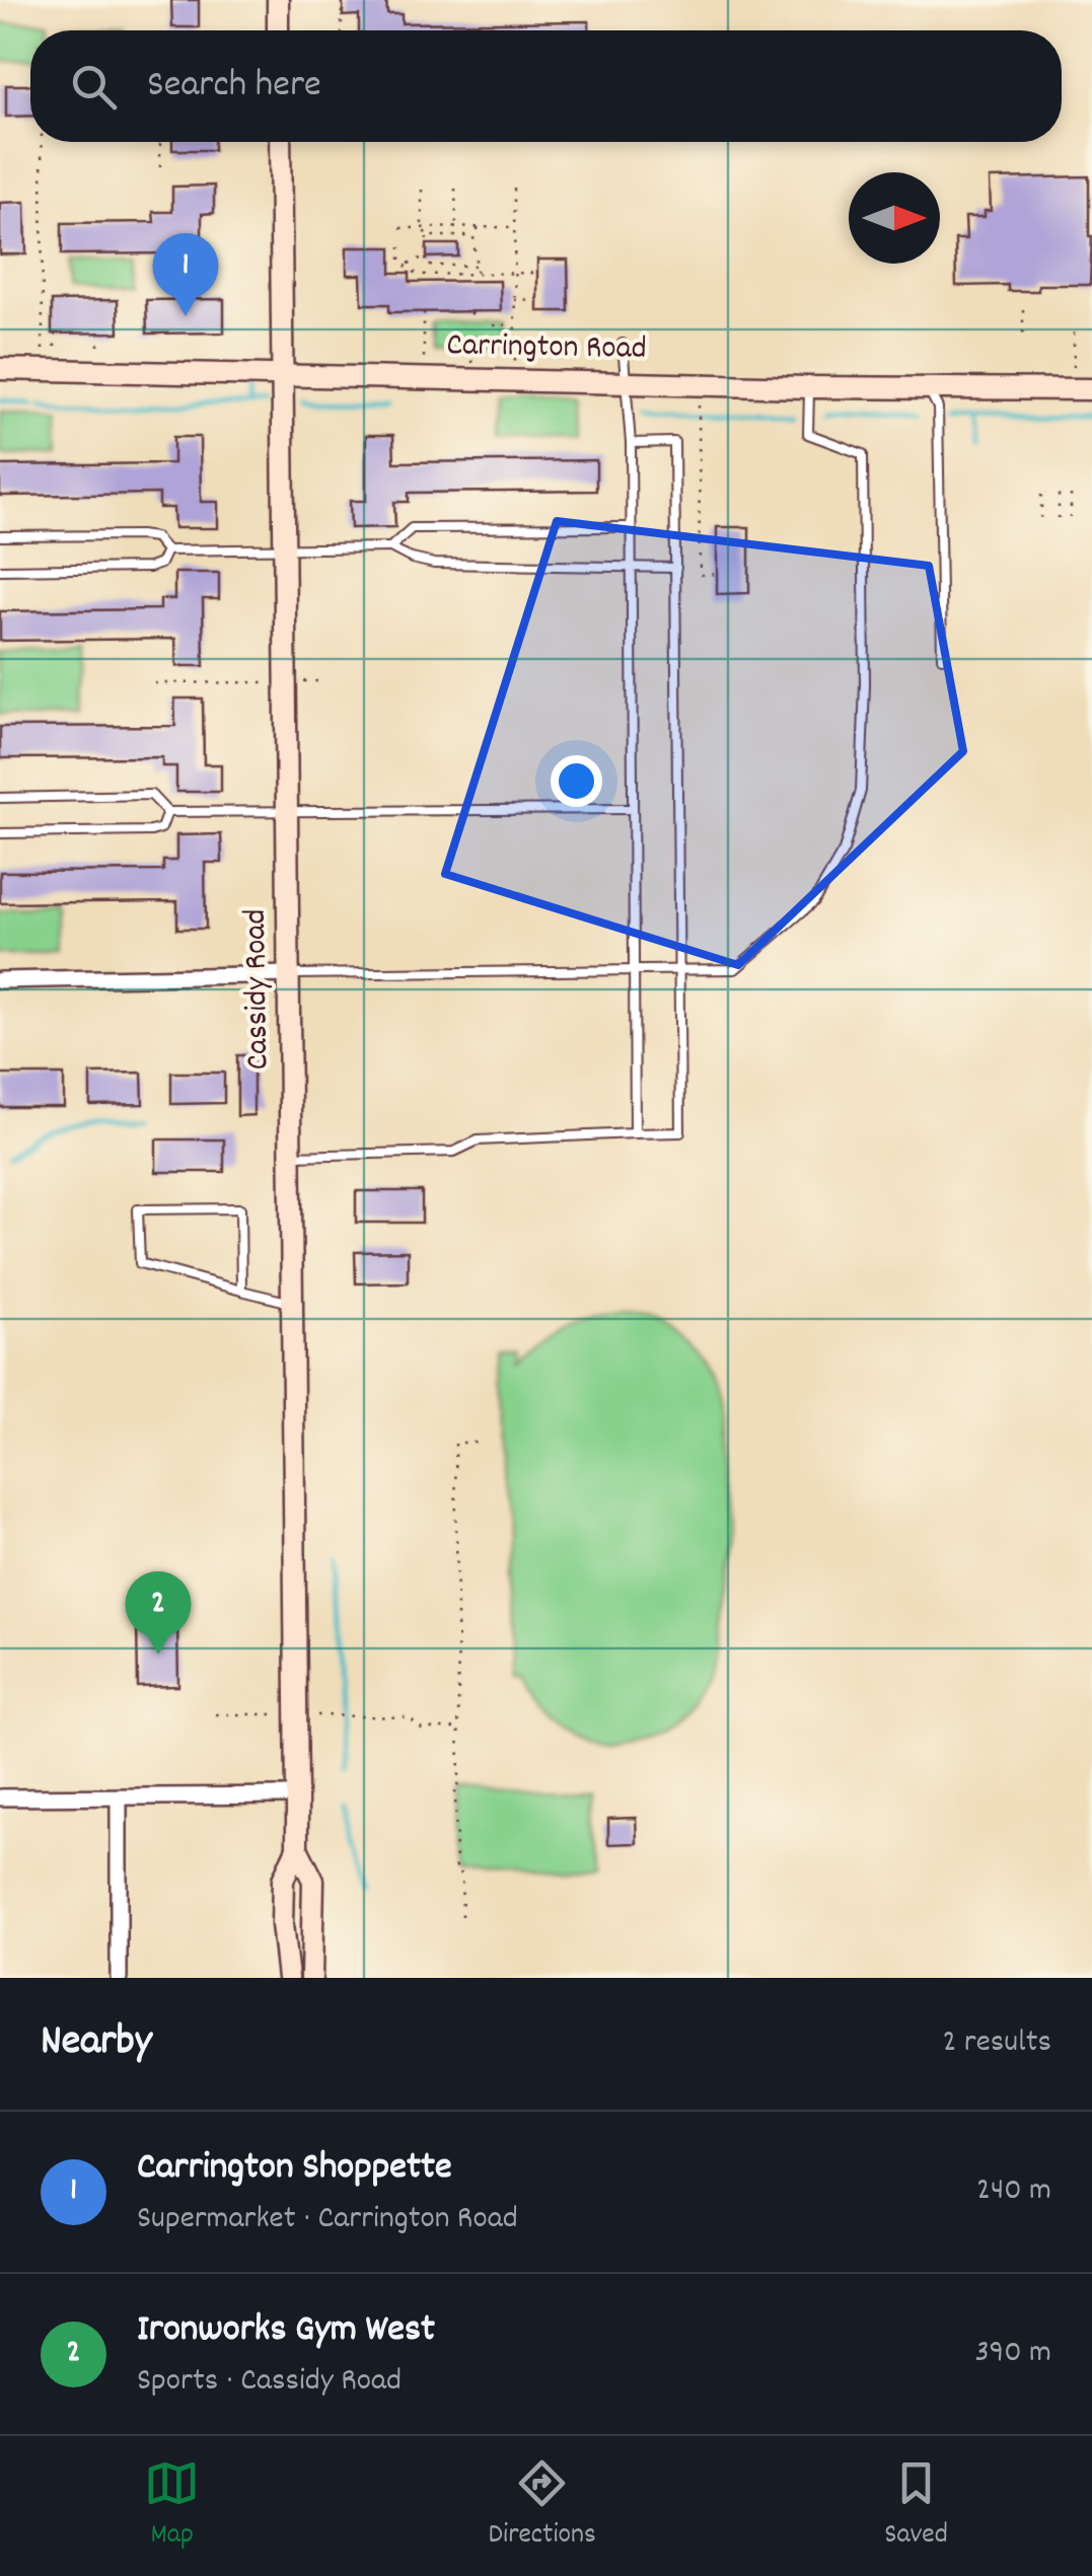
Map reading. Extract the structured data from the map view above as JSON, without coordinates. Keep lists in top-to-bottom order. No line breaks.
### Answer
{"streets":{"street":["Carrington Road","Cassidy Road"]},"crossings":[["Carrington Road","Cassidy Road"]],"north":"right","page":{"search":"Search here","pins":["1","2"],"heading":["Nearby","2 results"],"list":[{"mark":"1","name":"Carrington Shoppette","note":"Supermarket · Carrington Road","value":"240 m"},{"mark":"2","name":"Ironworks Gym West","note":"Sports · Cassidy Road","value":"390 m"}],"nav":["Map","Directions","Saved"]}}
